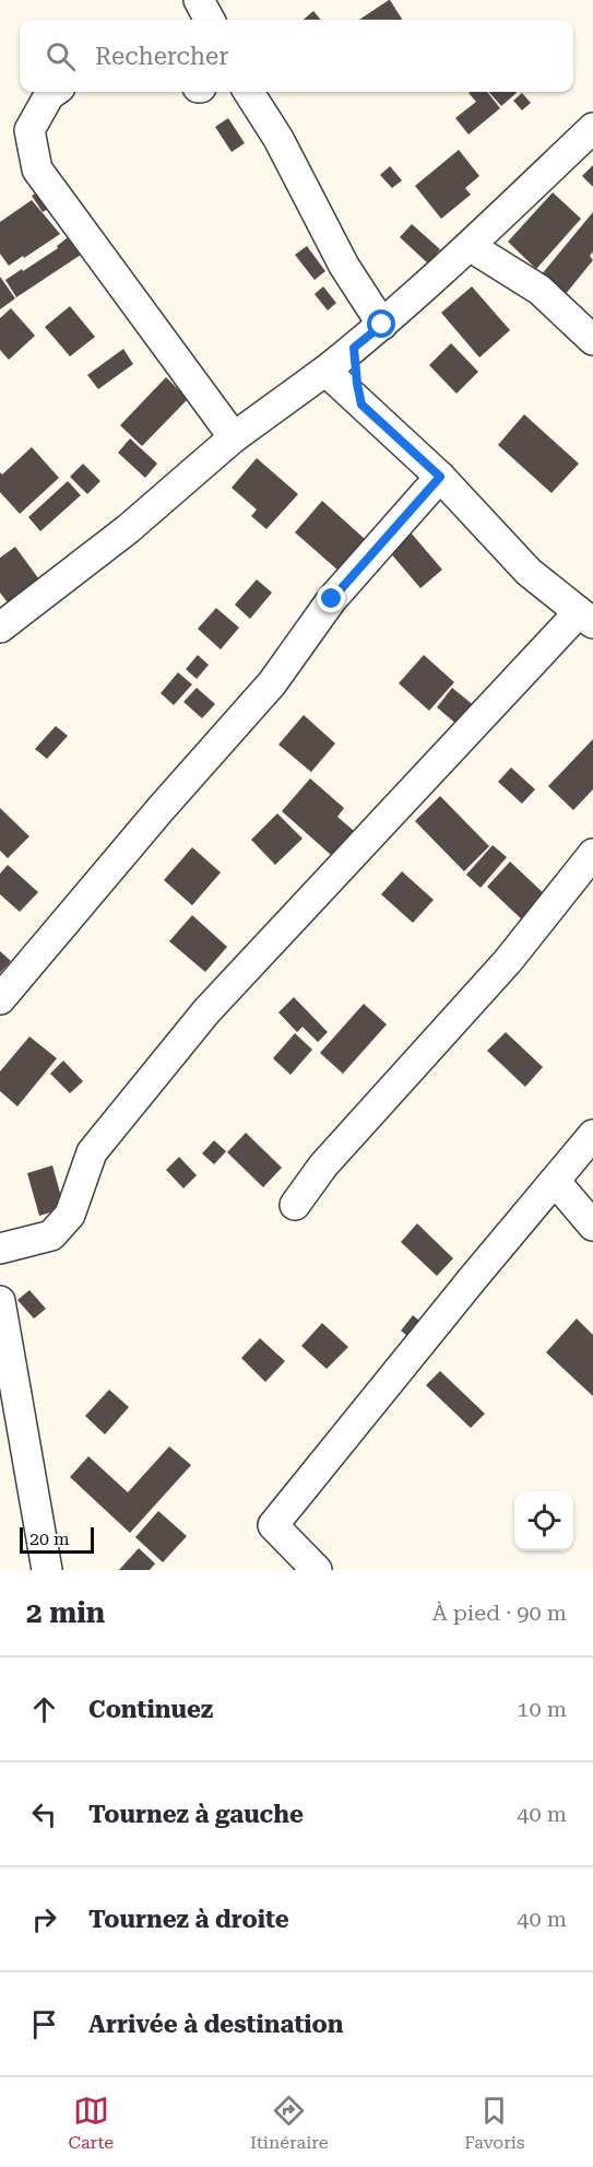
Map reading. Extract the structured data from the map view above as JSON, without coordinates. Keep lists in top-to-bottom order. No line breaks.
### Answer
{"scale_bar":"20 m","page":{"search":"Rechercher","scale":"20 m","heading":["2 min","À pied · 90 m"],"list":[["Continuez","10 m"],["Tournez à gauche","40 m"],["Tournez à droite","40 m"],"Arrivée à destination"],"nav":["Carte","Itinéraire","Favoris"]}}
